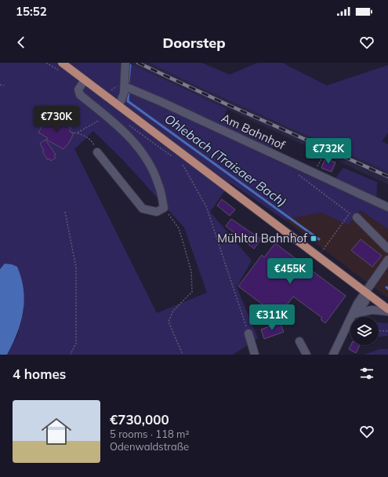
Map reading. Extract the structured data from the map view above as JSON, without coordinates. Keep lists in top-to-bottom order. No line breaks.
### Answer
{"streets":{"street":["Am Bahnhof"]},"water":["Ohlebach (Traisaer Bach)"],"places":{"transit":["Mühltal Bahnhof"]},"page":{"status":"15:52","header":"Doorstep","price":["€730K","€732K","€455K","€311K"],"heading":"4 homes","list":[{"name":"€730,000","note":"5 rooms · 118 m² · Odenwaldstraße"}]}}
